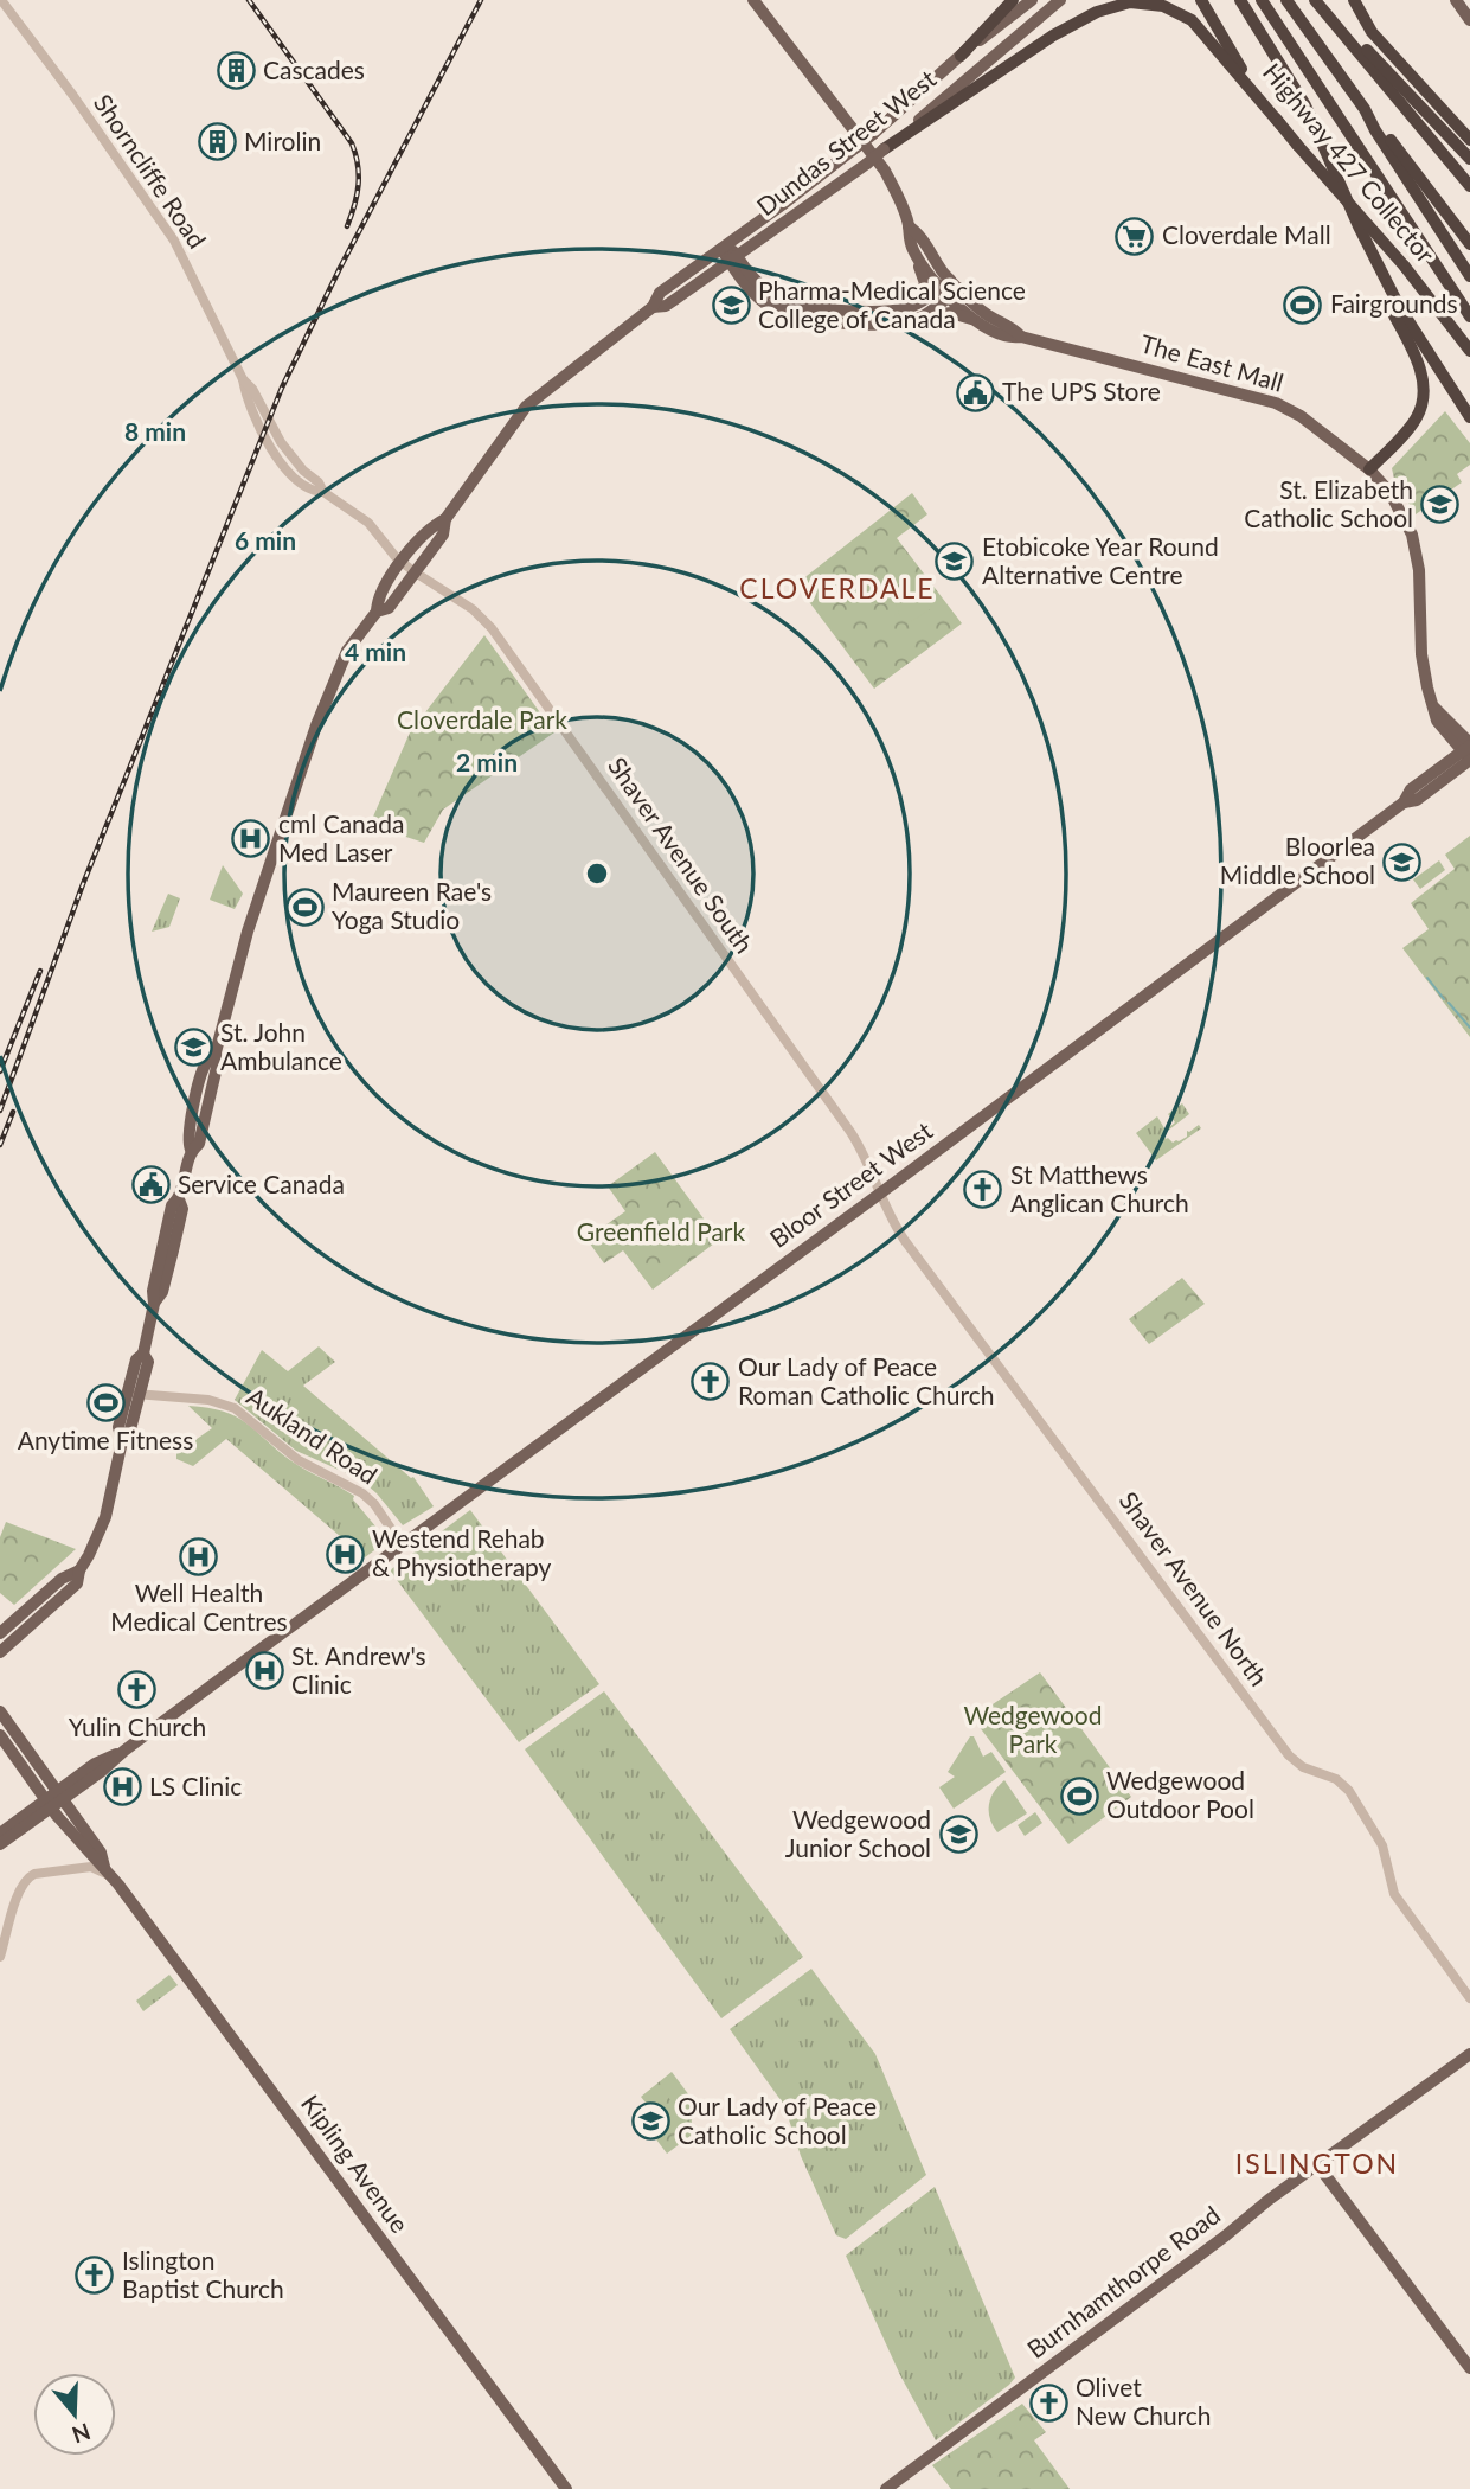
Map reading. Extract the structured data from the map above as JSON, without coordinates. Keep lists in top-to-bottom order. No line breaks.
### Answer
{"streets":{"highway":["Highway 427 Collector"],"main road":["Dundas Street West","The East Mall","Bloor Street West","Kipling Avenue","Burnhamthorpe Road"],"street":["Shorncliffe Road","Shaver Avenue South","Aukland Road","Shaver Avenue North"]},"crossings":[["Dundas Street West","Shorncliffe Road"],["Dundas Street West","Shaver Avenue South"],["Dundas Street West","Aukland Road"],["Shorncliffe Road","Shaver Avenue South"],["The East Mall","Bloor Street West"],["Shaver Avenue South","Bloor Street West"],["Shaver Avenue South","Shaver Avenue North"],["Bloor Street West","Aukland Road"],["Bloor Street West","Shaver Avenue North"],["Bloor Street West","Kipling Avenue"]],"districts":["CLOVERDALE","ISLINGTON"],"parks":["Cloverdale Park","Greenfield Park","Wedgewood Park"],"places":{"building":["Cascades","Mirolin"],"supermarket":["Cloverdale Mall"],"sports":["Fairgrounds","Maureen Rae's Yoga Studio","Anytime Fitness","Wedgewood Outdoor Pool"],"school or university":["Pharma-Medical Science College of Canada","St. Elizabeth Catholic School","Etobicoke Year Round Alternative Centre","Bloorlea Middle School","St. John Ambulance","Wedgewood Junior School","Our Lady of Peace Catholic School"],"public building":["The UPS Store","Service Canada"],"hospital":["cml Canada Med Laser","Westend Rehab & Physiotherapy","Well Health Medical Centres","St. Andrew's Clinic","LS Clinic"],"church":["St Matthews Anglican Church","Our Lady of Peace Roman Catholic Church","Yulin Church","Islington Baptist Church","Olivet New Church"]},"north":"bottom","rings":["8 min","6 min","4 min","2 min"]}
